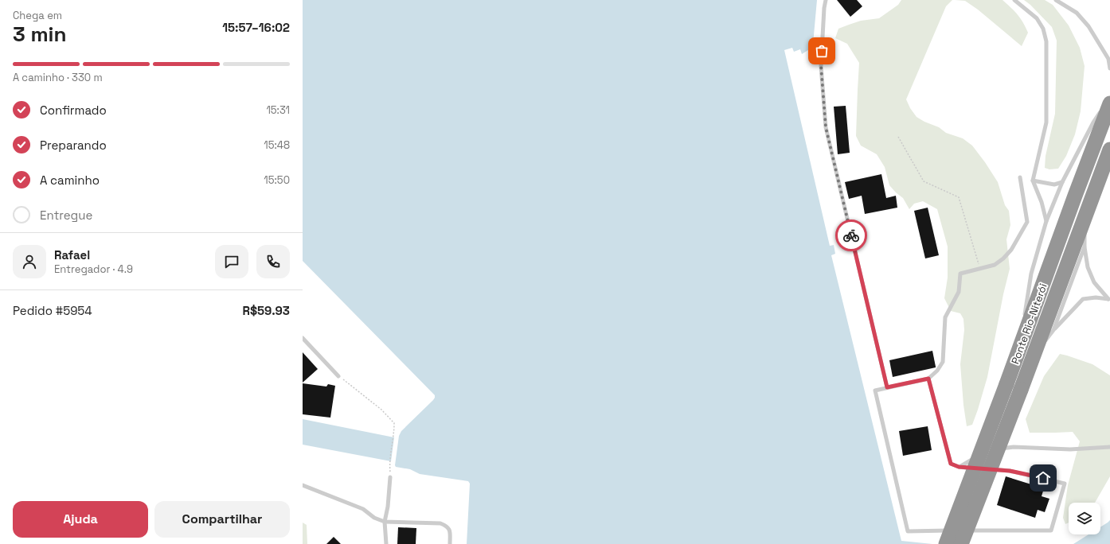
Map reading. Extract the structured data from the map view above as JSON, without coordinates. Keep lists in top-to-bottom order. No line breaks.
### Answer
{"streets":{"highway":["Ponte Rio-Niterói"]},"page":{"heading":["3 min","Chega em","15:57–16:02"],"panel":["Rafael","Entregador · 4.9","Pedido #5954","R$59.93"],"bar":"A caminho · 330 m","list":[["Confirmado","15:31"],["Preparando","15:48"],["A caminho","15:50"],"Entregue"],"buttons":["Ajuda","Compartilhar"]}}
